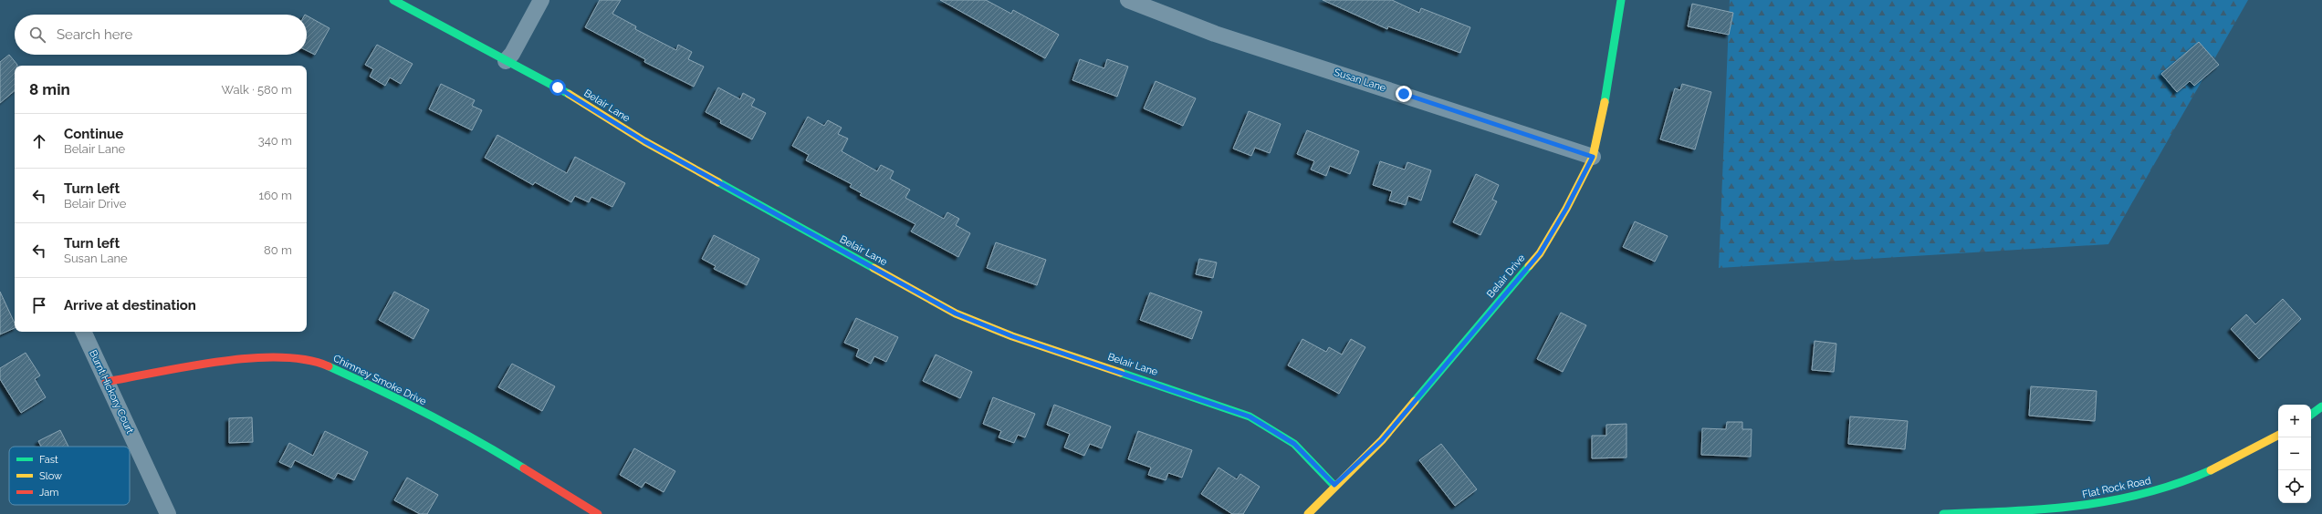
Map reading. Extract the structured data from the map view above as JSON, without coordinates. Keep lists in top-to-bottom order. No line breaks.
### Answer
{"streets":{"street":["Susan Lane","Belair Lane","Belair Drive","Chimney Smoke Drive","Burnt Hickory Court","Flat Rock Road"]},"crossings":[["Susan Lane","Belair Drive"],["Belair Lane","Belair Drive"],["Chimney Smoke Drive","Burnt Hickory Court"]],"legend":["Fast","Slow","Jam"],"page":{"search":"Search here","heading":["8 min","Walk · 580 m"],"list":[["Continue","Belair Lane","340 m"],["Turn left","Belair Drive","160 m"],["Turn left","Susan Lane","80 m"],"Arrive at destination"],"map_buttons":["+","−"]}}
